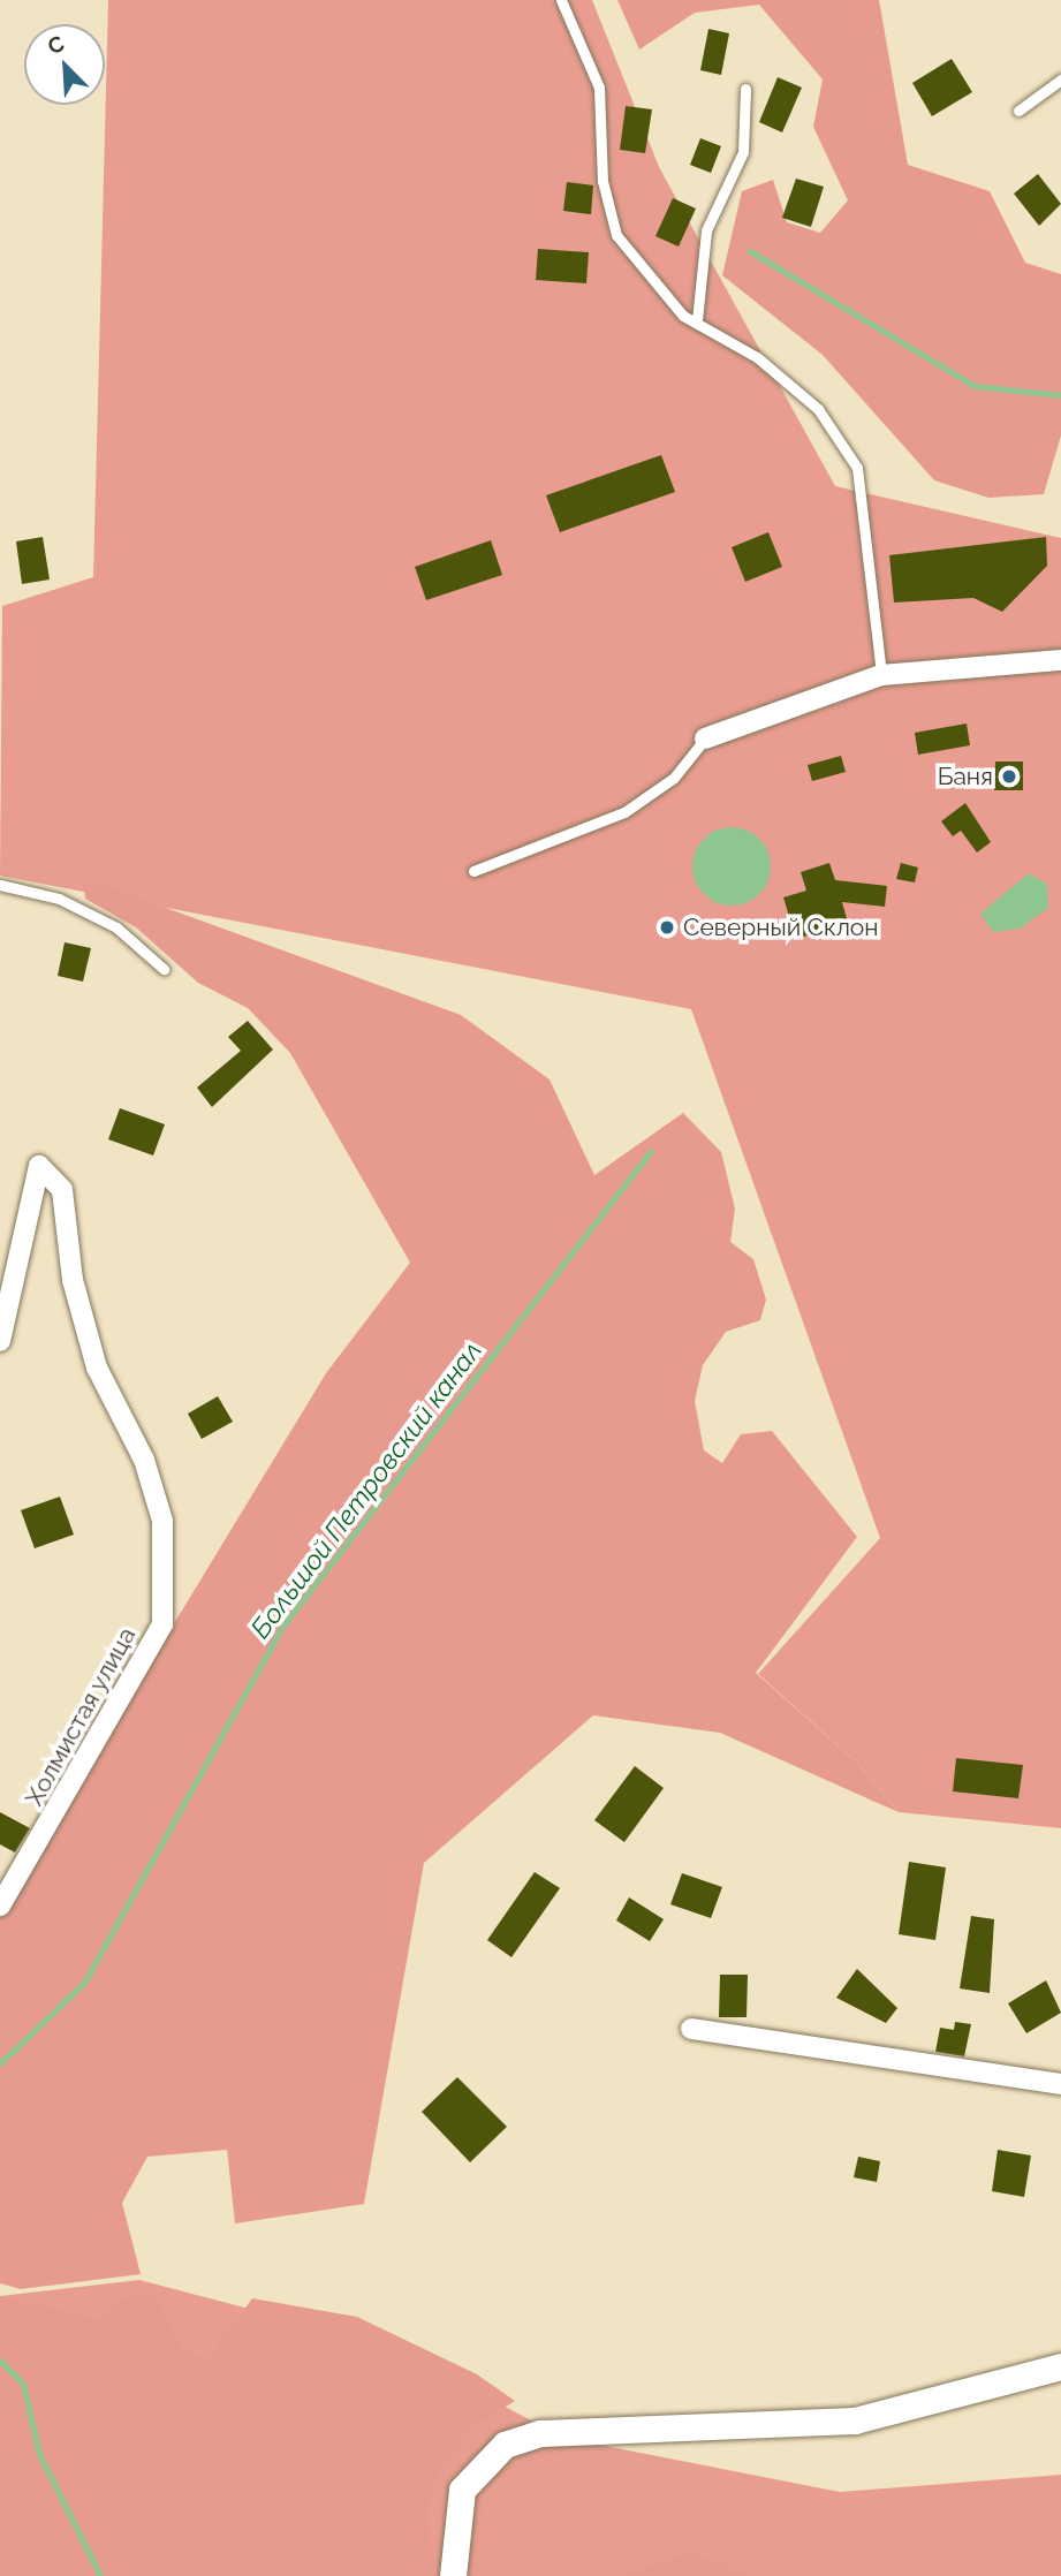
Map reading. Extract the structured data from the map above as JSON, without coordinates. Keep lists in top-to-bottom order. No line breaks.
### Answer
{"streets":{"street":["Холмистая улица"]},"water":["Большой Петровский канал"],"places":["Баня","Северный Склон"],"north":"top left"}
